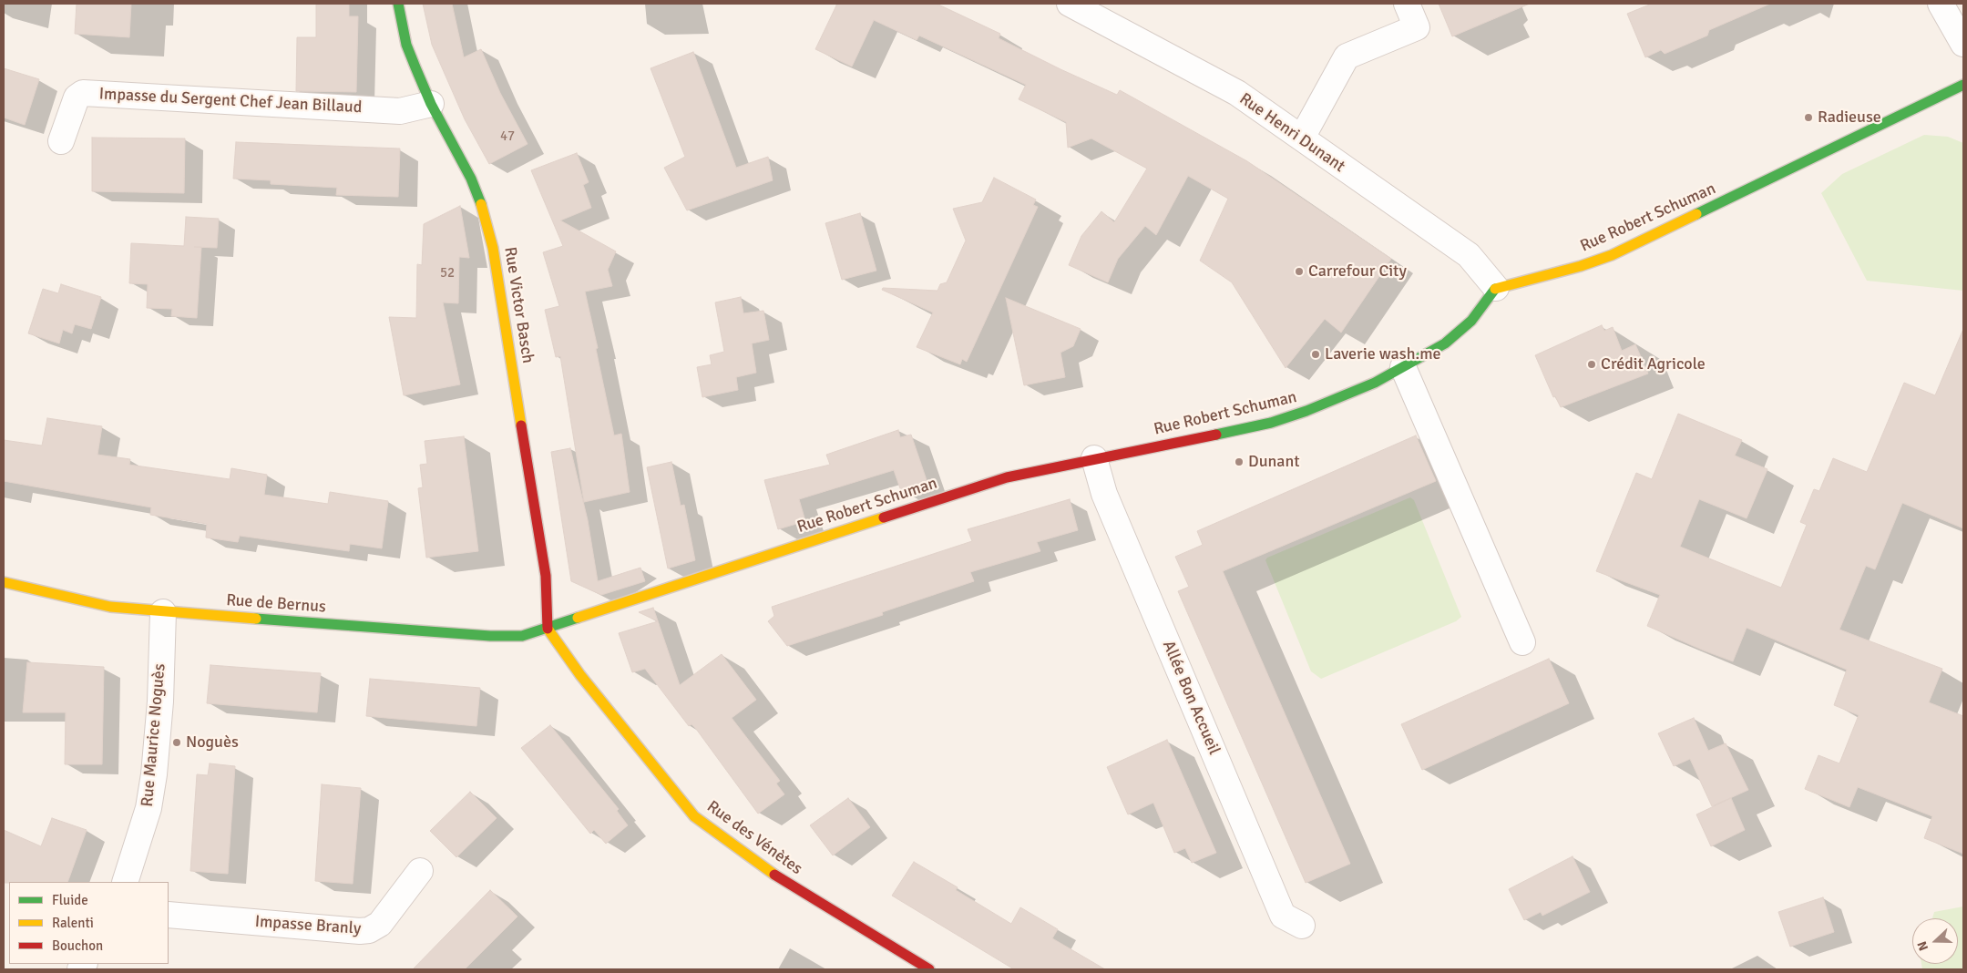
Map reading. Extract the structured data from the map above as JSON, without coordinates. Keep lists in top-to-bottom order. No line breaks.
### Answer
{"streets":{"street":["Impasse du Sergent Chef Jean Billaud","Rue Henri Dunant","Rue Robert Schuman","Rue Victor Basch","Rue de Bernus","Allée Bon Accueil","Rue Maurice Noguès","Rue des Vénètes","Impasse Branly"]},"crossings":[["Impasse du Sergent Chef Jean Billaud","Rue Victor Basch"],["Rue Henri Dunant","Rue Robert Schuman"],["Rue Robert Schuman","Rue Victor Basch"],["Rue Robert Schuman","Rue de Bernus"],["Rue Robert Schuman","Allée Bon Accueil"],["Rue Robert Schuman","Rue des Vénètes"],["Rue Victor Basch","Rue de Bernus"],["Rue Victor Basch","Rue des Vénètes"],["Rue de Bernus","Rue Maurice Noguès"],["Rue de Bernus","Rue des Vénètes"]],"places":["Radieuse","Carrefour City","Laverie wash.me","Crédit Agricole","Dunant","Noguès"],"house_numbers":["47","52"],"legend":["Fluide","Ralenti","Bouchon"],"north":"left"}
